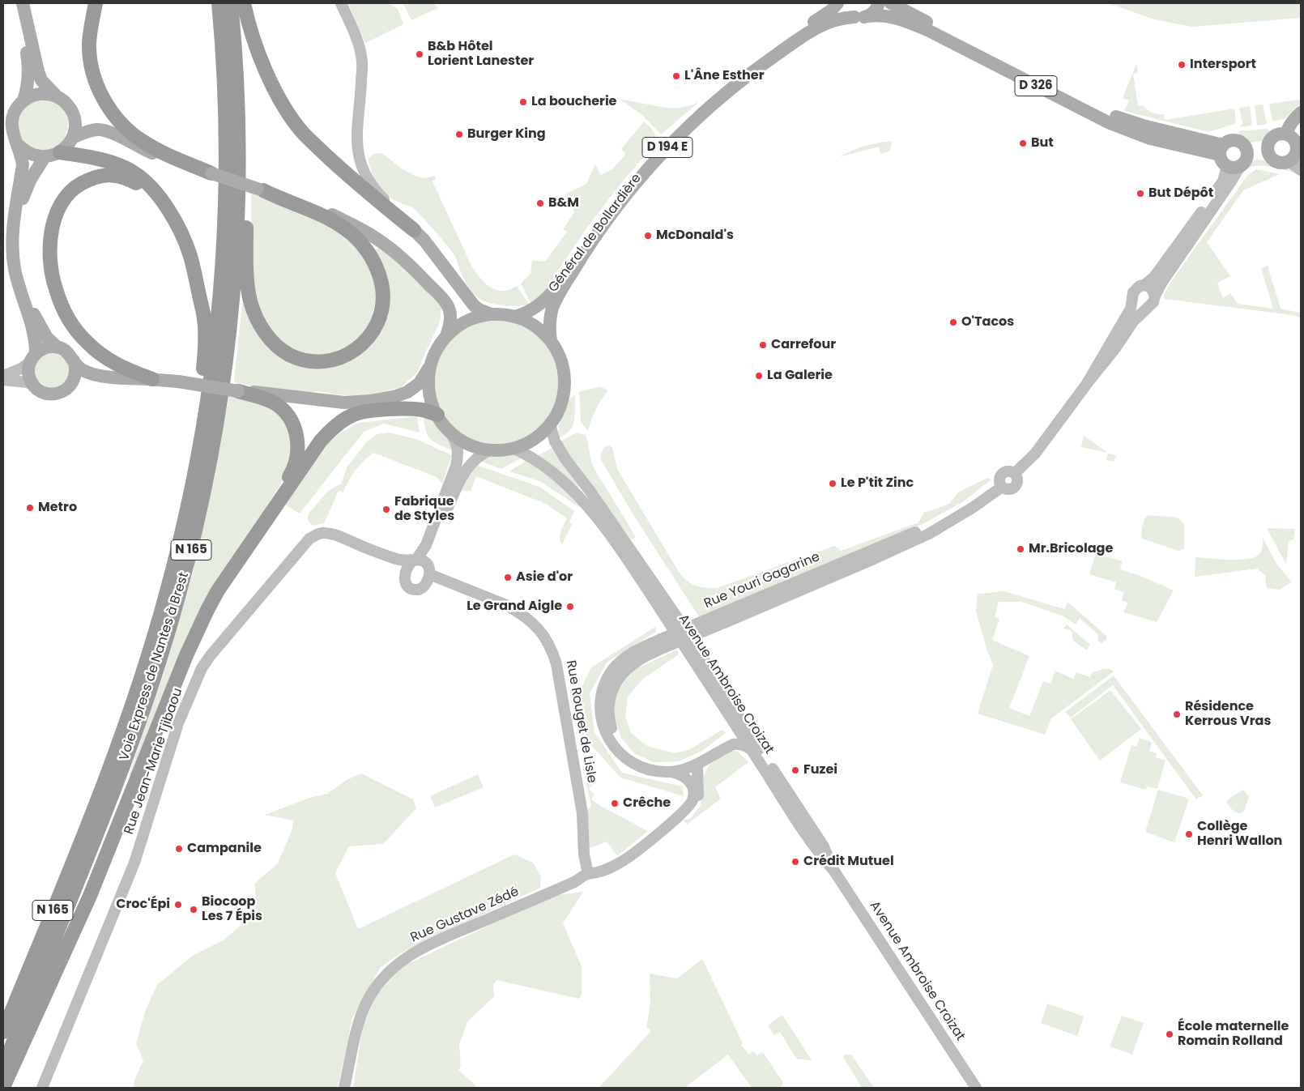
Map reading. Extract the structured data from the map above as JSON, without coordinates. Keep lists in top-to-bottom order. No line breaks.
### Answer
{"streets":{"highway":["N 165","Voie Express de Nantes à Brest"],"main road":["D 326","D 194 E","Général de Bollardière"],"street":["Rue Youri Gagarine","Avenue Ambroise Croizat","Rue Rouget de Lisle","Rue Jean-Marie Tjibaou","Rue Gustave Zédé"]},"crossings":[["D 326","Général de Bollardière"],["Général de Bollardière","Avenue Ambroise Croizat"],["N 165","Voie Express de Nantes à Brest"],["Rue Youri Gagarine","Avenue Ambroise Croizat"],["Rue Rouget de Lisle","Rue Jean-Marie Tjibaou"],["Rue Rouget de Lisle","Rue Gustave Zédé"]],"places":["B&b Hôtel Lorient Lanester","Intersport","L'Âne Esther","La boucherie","Burger King","But","But Dépôt","B&M","McDonald's","O'Tacos","Carrefour","La Galerie","Le P'tit Zinc","Metro","Fabrique de Styles","Mr.Bricolage","Asie d'or","Le Grand Aigle","Résidence Kerrous Vras","Fuzei","Crêche","Collège Henri Wallon","Campanile","Crédit Mutuel","Croc'Épi","Biocoop Les 7 Épis","École maternelle Romain Rolland"]}
